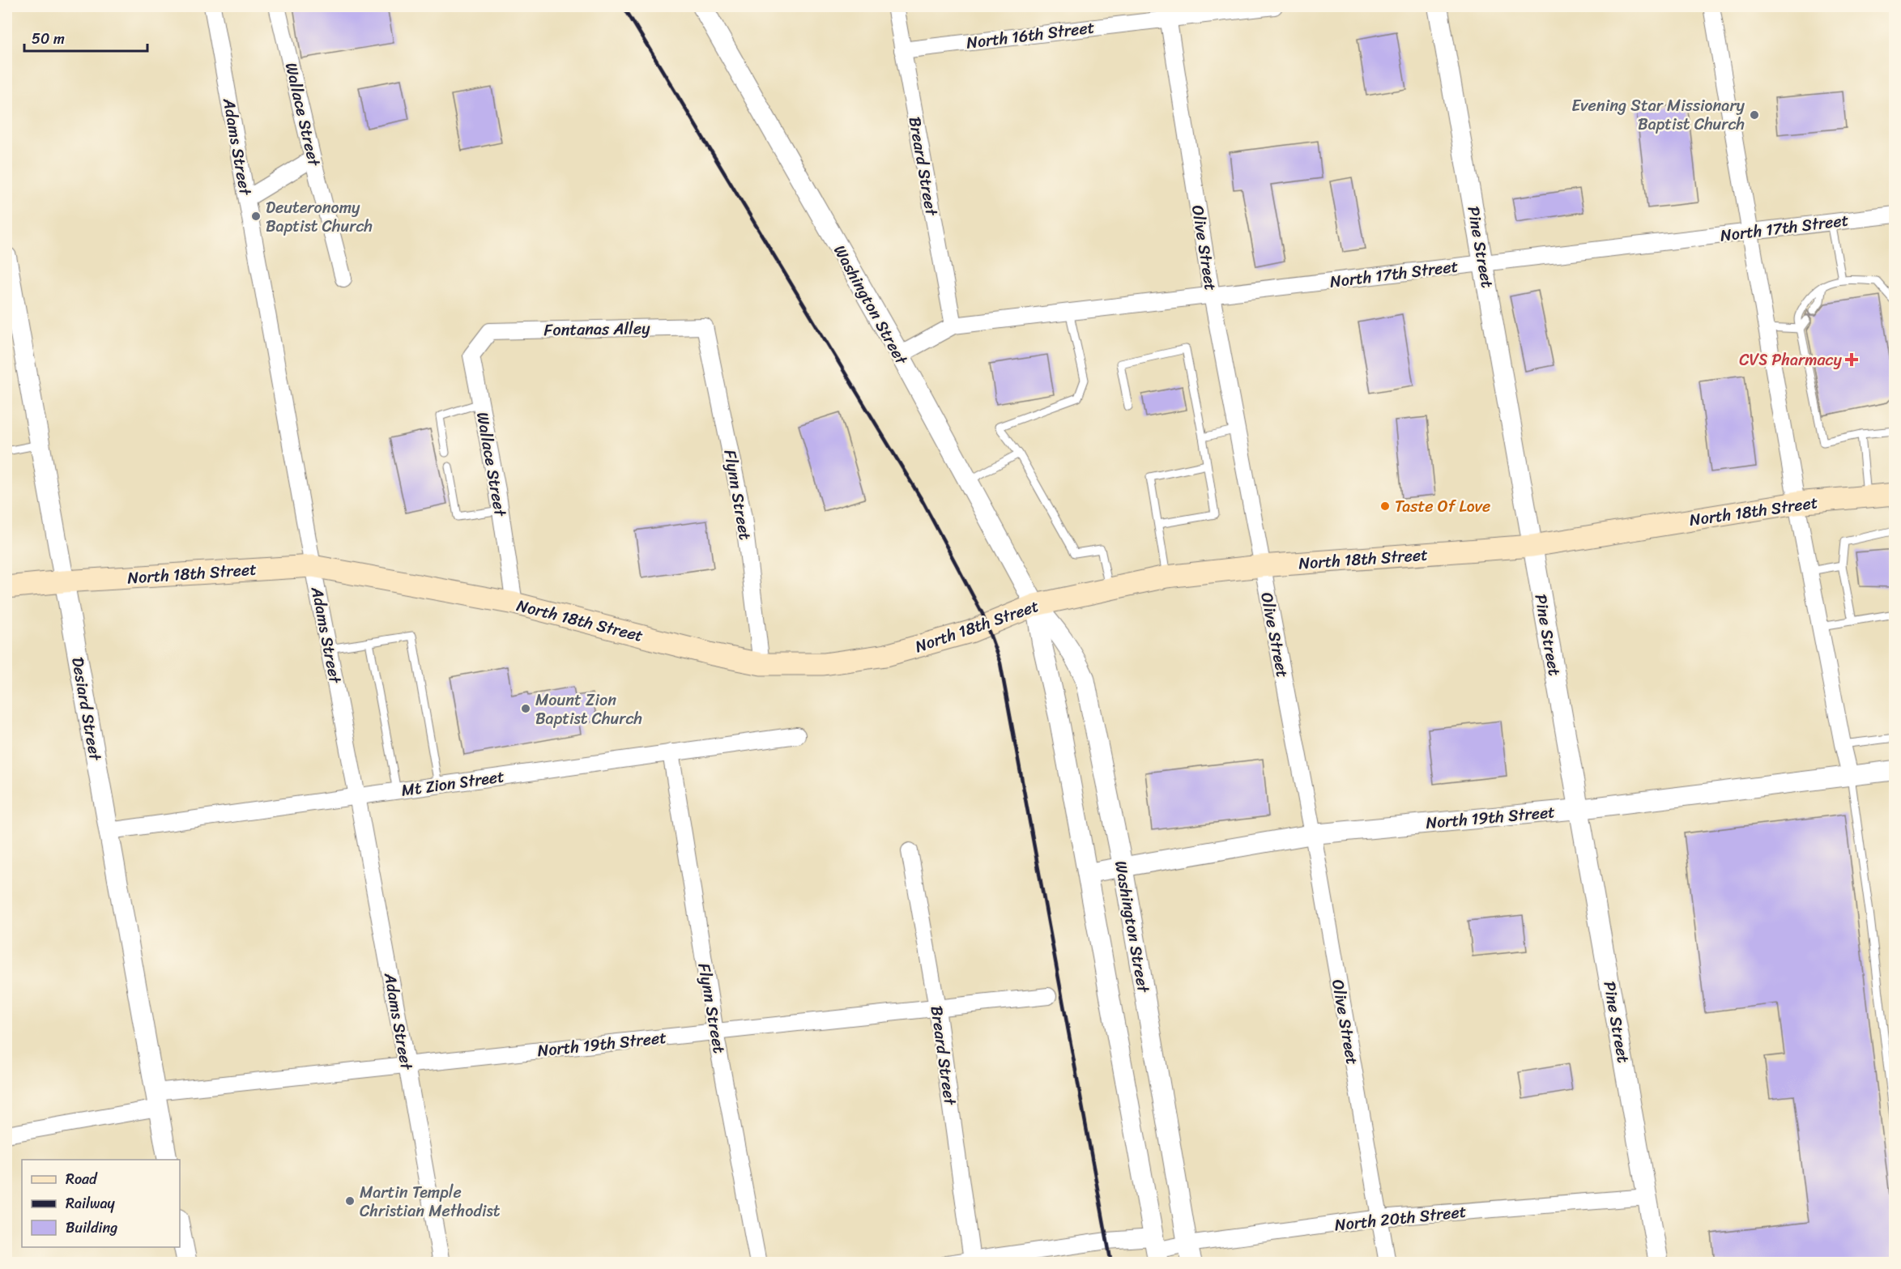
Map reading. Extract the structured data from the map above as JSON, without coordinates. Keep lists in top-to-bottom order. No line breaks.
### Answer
{"streets":{"main road":["North 18th Street"],"street":["North 16th Street","Wallace Street","Adams Street","Breard Street","North 17th Street","Pine Street","Olive Street","Washington Street","Fontanas Alley","Flynn Street","Desiard Street","Mt Zion Street","North 19th Street","North 20th Street"]},"crossings":[["North 16th Street","Breard Street"],["North 16th Street","Olive Street"],["Wallace Street","Fontanas Alley"],["Wallace Street","North 18th Street"],["Adams Street","North 18th Street"],["Adams Street","Mt Zion Street"],["Adams Street","North 19th Street"],["Breard Street","North 17th Street"],["Breard Street","North 19th Street"],["Breard Street","North 20th Street"],["North 17th Street","Pine Street"],["North 17th Street","Olive Street"],["North 17th Street","Washington Street"],["Pine Street","North 18th Street"],["Pine Street","North 19th Street"],["Pine Street","North 20th Street"],["Olive Street","North 18th Street"],["Olive Street","North 19th Street"],["Olive Street","North 20th Street"],["Washington Street","North 18th Street"],["Washington Street","North 19th Street"],["Washington Street","North 20th Street"],["Fontanas Alley","Flynn Street"],["Flynn Street","North 18th Street"],["Flynn Street","Mt Zion Street"],["Flynn Street","North 19th Street"],["North 18th Street","Desiard Street"],["Desiard Street","Mt Zion Street"],["Desiard Street","North 19th Street"]],"places":{"other":["Evening Star Missionary Baptist Church","Deuteronomy Baptist Church","Taste Of Love","Mount Zion Baptist Church","Martin Temple Christian Methodist"],"health":["CVS Pharmacy"]},"legend":["Road","Railway","Building"],"scale_bar":"50 m"}
